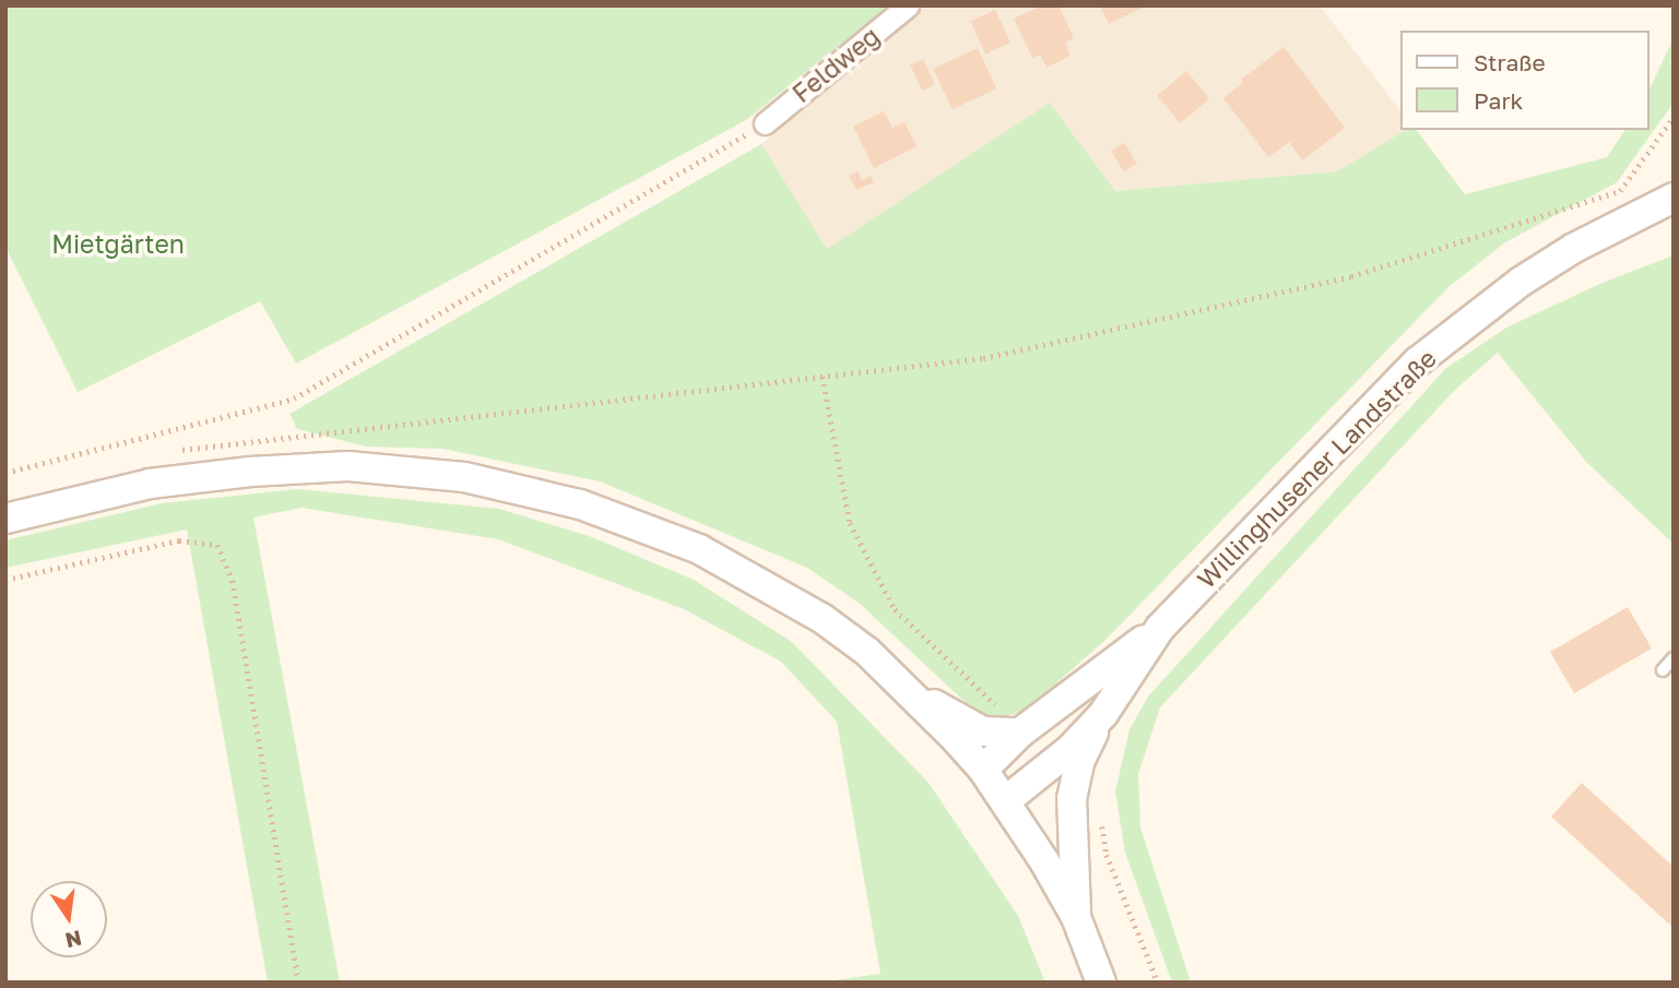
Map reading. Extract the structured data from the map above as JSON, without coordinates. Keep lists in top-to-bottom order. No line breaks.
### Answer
{"streets":{"main road":["Willinghusener Landstraße"],"street":["Feldweg"]},"parks":["Mietgärten"],"legend":["Straße","Park"],"north":"bottom"}
